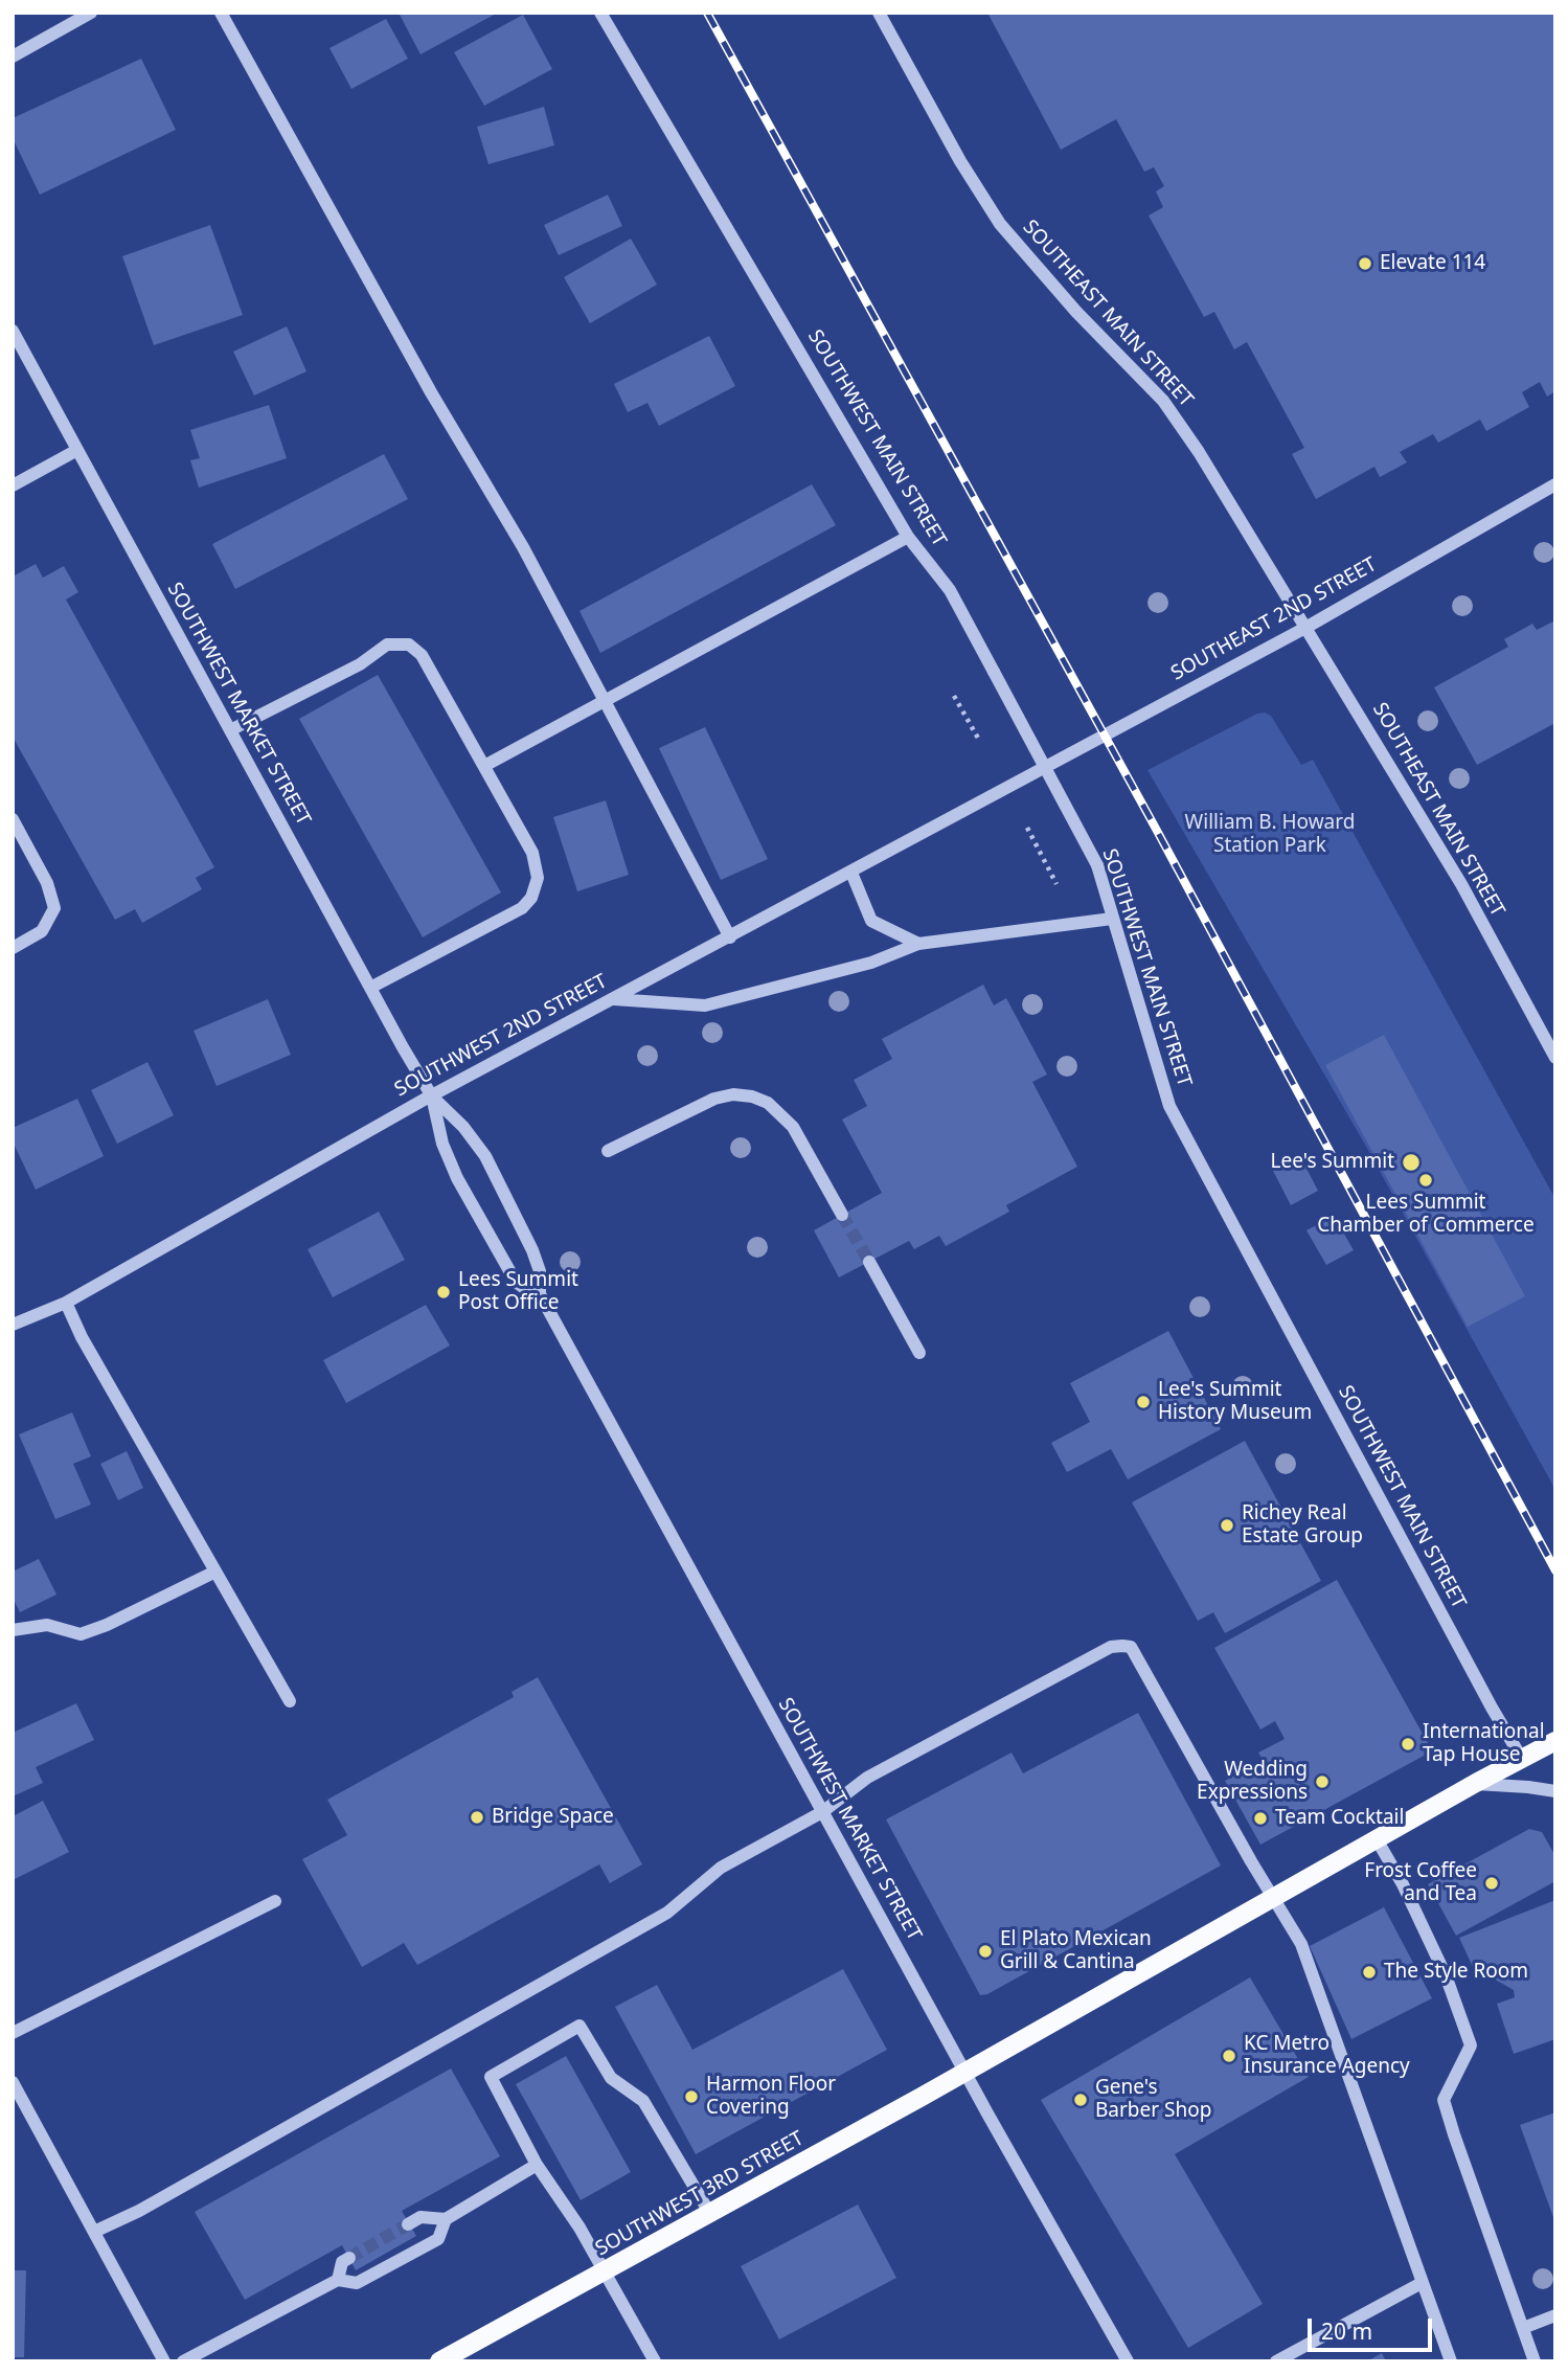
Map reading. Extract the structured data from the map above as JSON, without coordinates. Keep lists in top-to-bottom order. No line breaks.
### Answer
{"streets":{"main road":["SOUTHWEST 3RD STREET"],"street":["SOUTHEAST MAIN STREET","SOUTHWEST MAIN STREET","SOUTHEAST 2ND STREET","SOUTHWEST MARKET STREET","SOUTHWEST 2ND STREET"]},"crossings":[["SOUTHEAST MAIN STREET","SOUTHEAST 2ND STREET"],["SOUTHWEST MAIN STREET","SOUTHWEST 3RD STREET"],["SOUTHEAST 2ND STREET","SOUTHWEST 2ND STREET"],["SOUTHWEST MARKET STREET","SOUTHWEST 2ND STREET"],["SOUTHWEST MARKET STREET","SOUTHWEST 3RD STREET"]],"parks":["William B. Howard Station Park"],"places":["Elevate 114","Lee's Summit","Lees Summit Chamber of Commerce","Lees Summit Post Office","Lee's Summit History Museum","Richey Real Estate Group","International Tap House","Wedding Expressions","Bridge Space","Team Cocktail","Frost Coffee and Tea","El Plato Mexican Grill & Cantina","The Style Room","KC Metro Insurance Agency","Harmon Floor Covering","Gene's Barber Shop"],"scale_bar":"20 m"}
